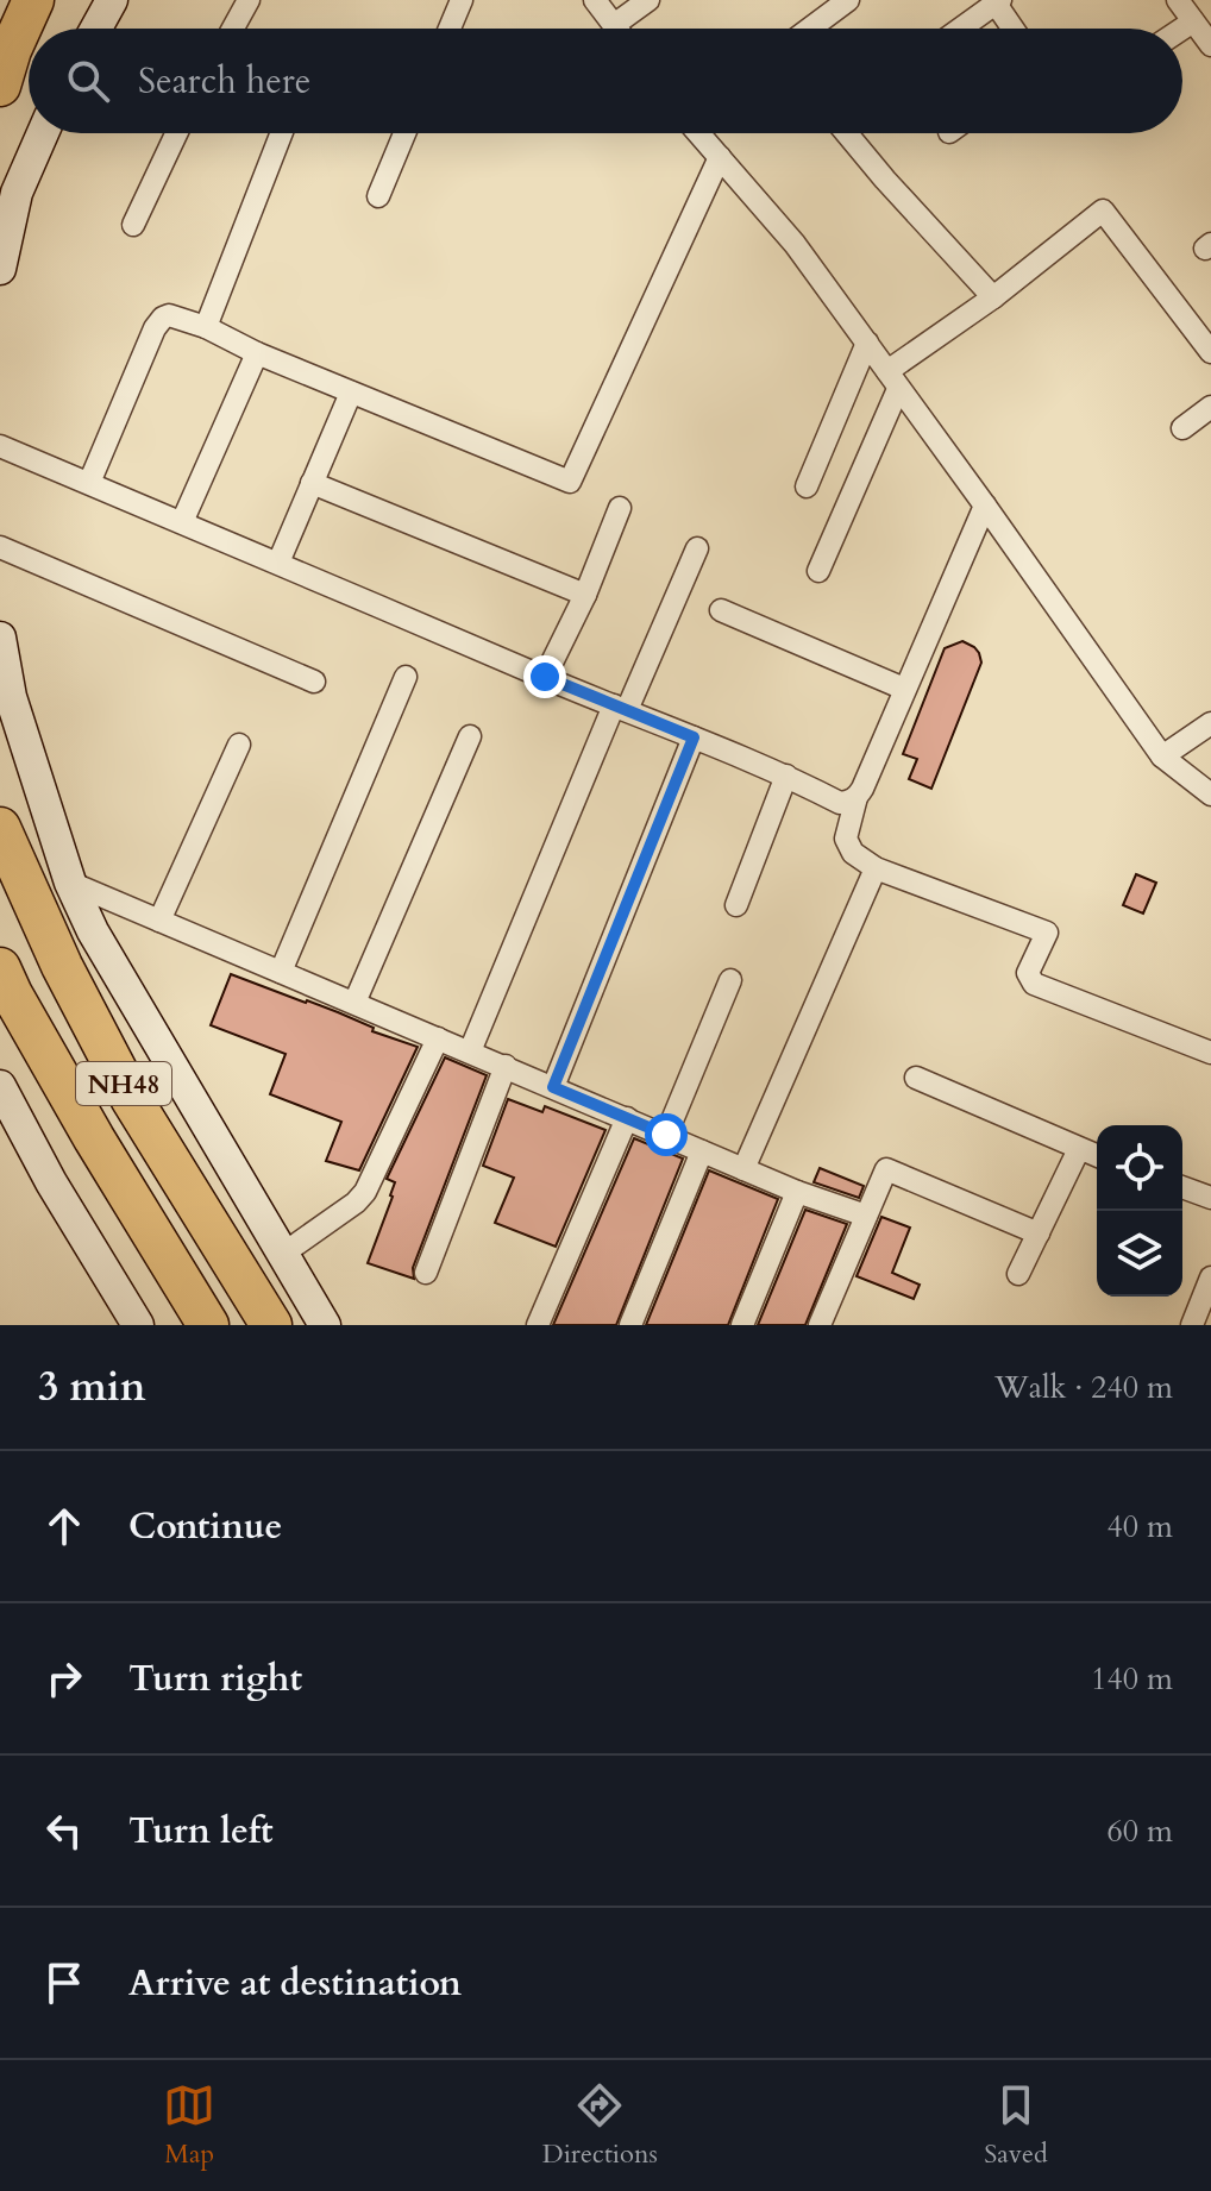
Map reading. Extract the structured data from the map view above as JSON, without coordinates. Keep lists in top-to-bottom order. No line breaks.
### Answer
{"streets":{"highway":["NH48"]},"page":{"search":"Search here","heading":["3 min","Walk · 240 m"],"list":[["Continue","40 m"],["Turn right","140 m"],["Turn left","60 m"],"Arrive at destination"],"nav":["Map","Directions","Saved"]}}
